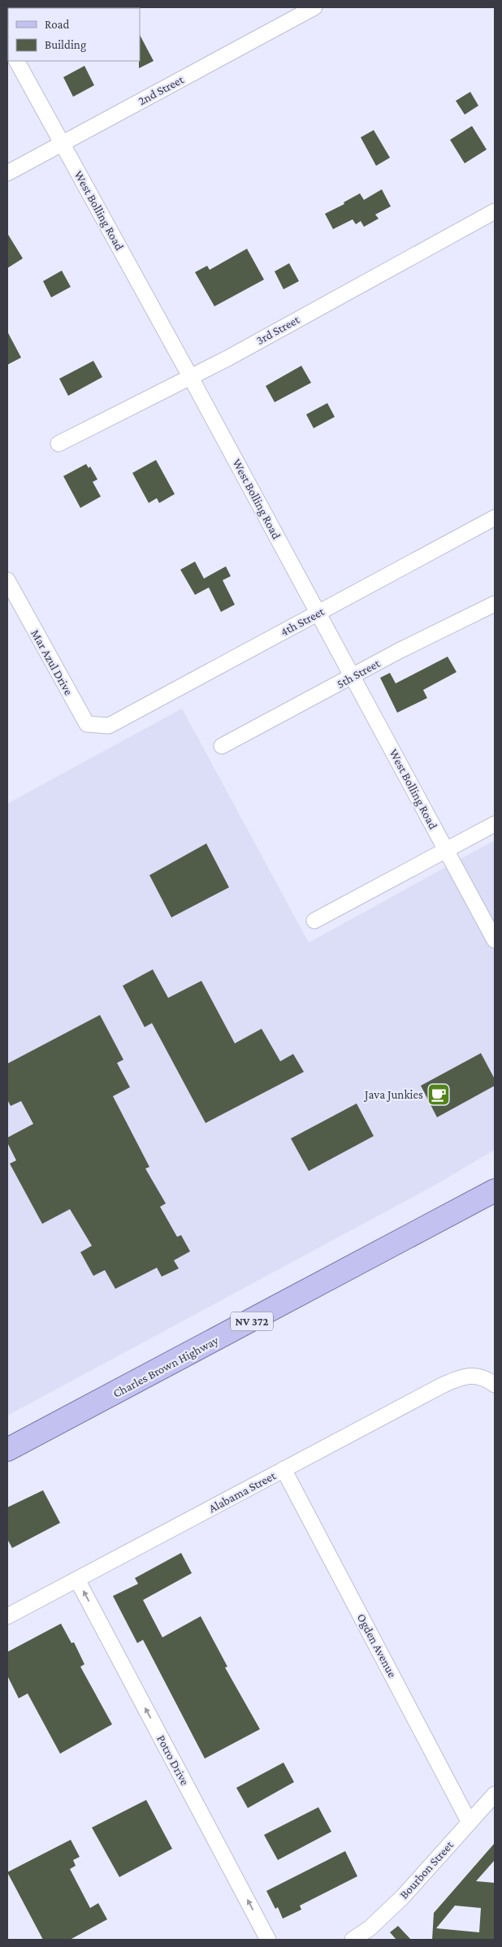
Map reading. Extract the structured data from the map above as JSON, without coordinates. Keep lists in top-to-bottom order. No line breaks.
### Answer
{"streets":{"main road":["NV 372","Charles Brown Highway"],"street":["2nd Street","West Bolling Road","3rd Street","4th Street","Mar Azul Drive","5th Street","Alabama Street","Ogden Avenue","Potro Drive","Bourbon Street"]},"crossings":[["2nd Street","West Bolling Road"],["West Bolling Road","3rd Street"],["West Bolling Road","4th Street"],["West Bolling Road","5th Street"],["4th Street","Mar Azul Drive"],["Alabama Street","Ogden Avenue"],["Alabama Street","Potro Drive"],["Ogden Avenue","Bourbon Street"]],"one_way":["Potro Drive"],"places":{"cafe":["Java Junkies"]},"legend":["Road","Building"]}
